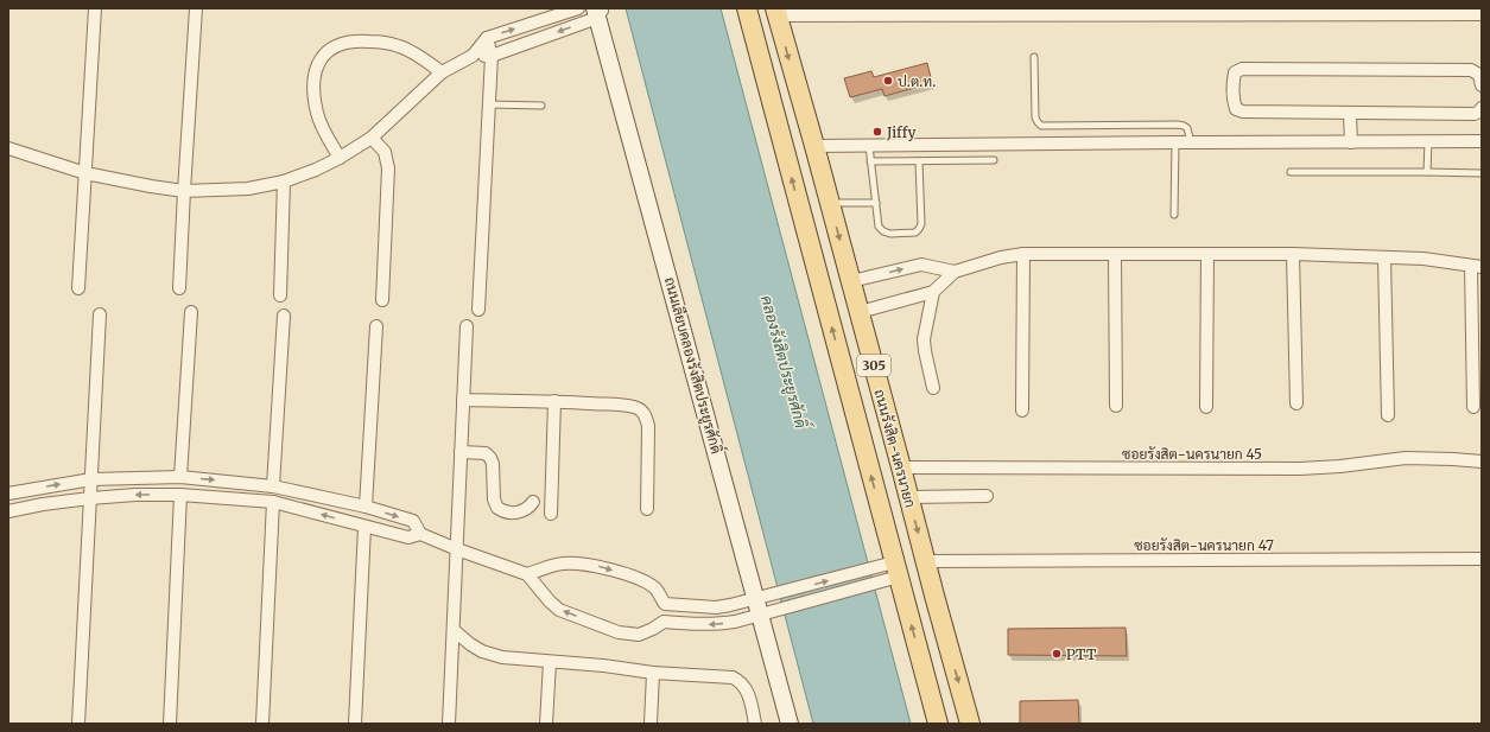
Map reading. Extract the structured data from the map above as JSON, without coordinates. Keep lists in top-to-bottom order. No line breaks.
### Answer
{"streets":{"main road":["305","ถนนรังสิต-นครนายก"],"street":["ถนนเลียบคลองรังสิตประยูรศักดิ์","ซอยรังสิต-นครนายก 45","ซอยรังสิต-นครนายก 47"]},"crossings":[["ถนนรังสิต-นครนายก","ซอยรังสิต-นครนายก 45"],["ถนนรังสิต-นครนายก","ซอยรังสิต-นครนายก 47"]],"water":["คลองรังสิตประยูรศักดิ์"],"places":["ป.ต.ท.","Jiffy","PTT"]}
